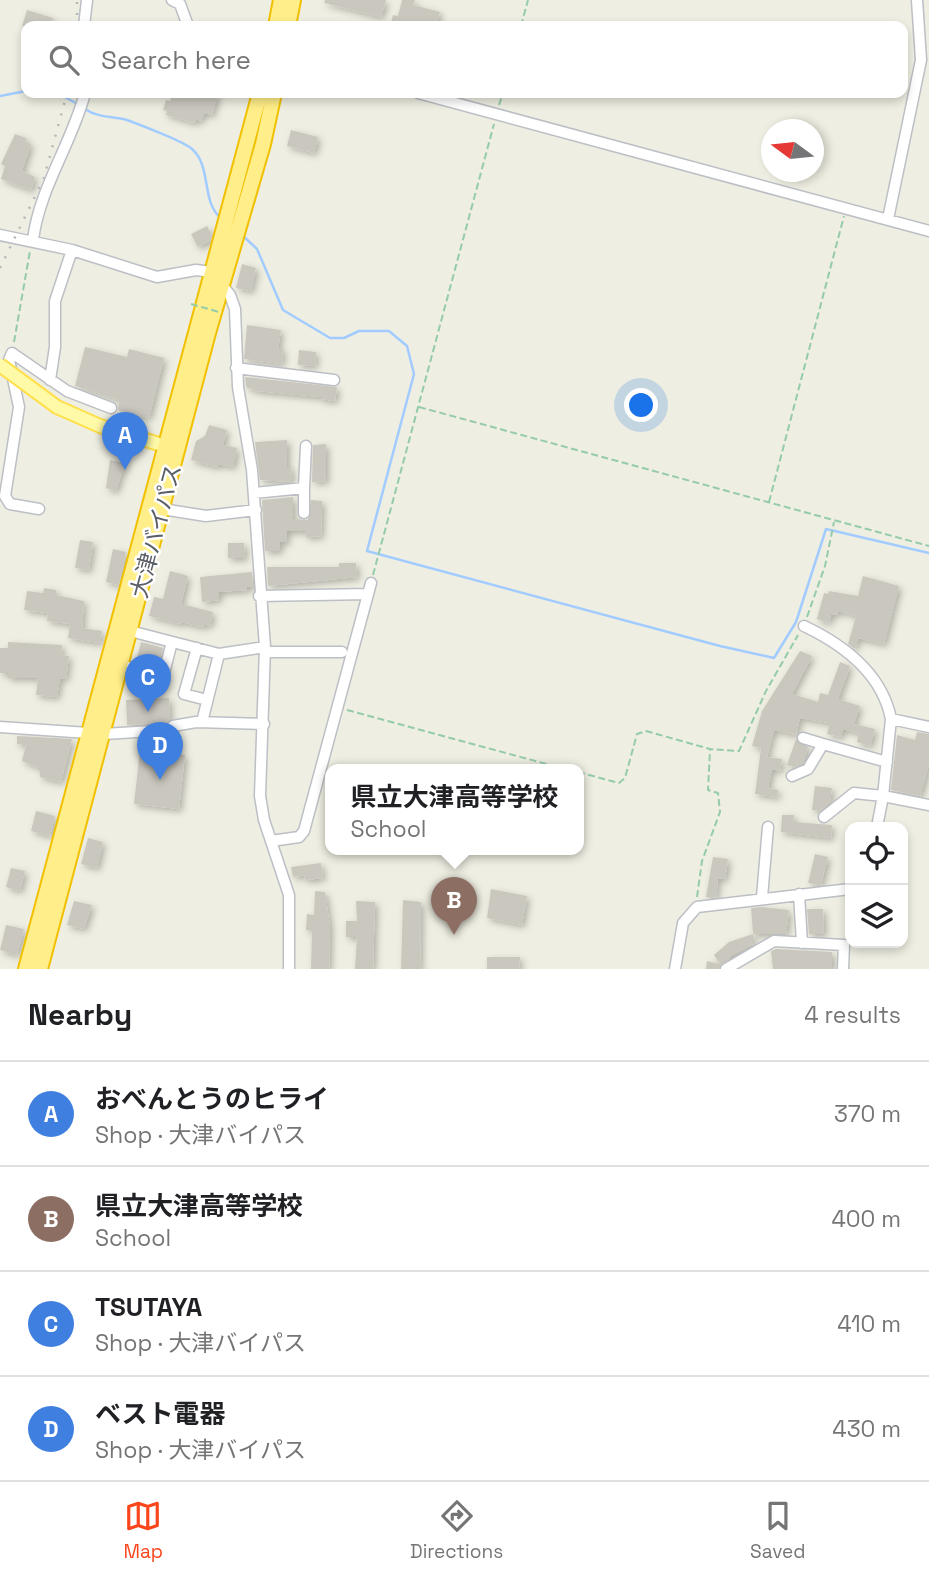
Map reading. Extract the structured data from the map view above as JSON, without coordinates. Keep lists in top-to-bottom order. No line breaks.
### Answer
{"streets":{"highway":["大津バイパス"]},"north":"left","page":{"search":"Search here","pins":["A","C","D","B"],"popup":["県立大津高等学校","School"],"heading":["Nearby","4 results"],"list":[{"mark":"A","name":"おべんとうのヒライ","note":"Shop · 大津バイパス","value":"370 m"},{"mark":"B","name":"県立大津高等学校","note":"School","value":"400 m"},{"mark":"C","name":"TSUTAYA","note":"Shop · 大津バイパス","value":"410 m"},{"mark":"D","name":"ベスト電器","note":"Shop · 大津バイパス","value":"430 m"}],"nav":["Map","Directions","Saved"]}}
